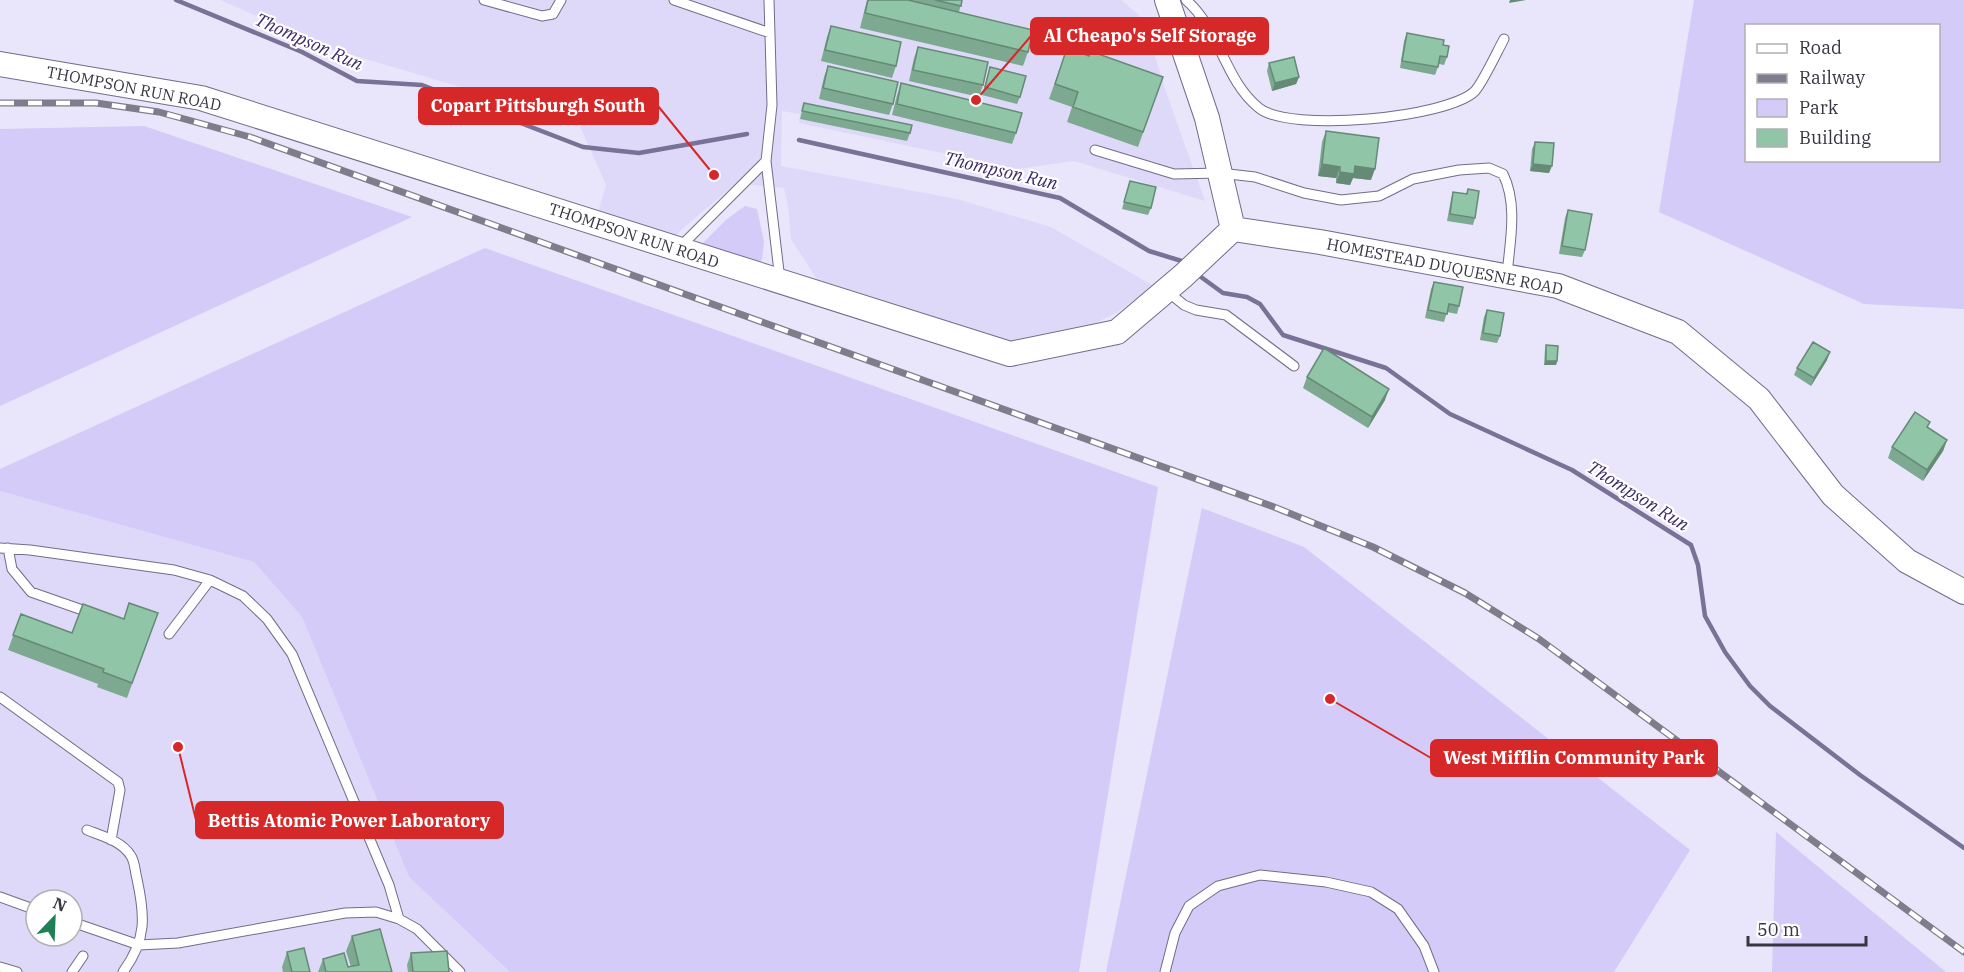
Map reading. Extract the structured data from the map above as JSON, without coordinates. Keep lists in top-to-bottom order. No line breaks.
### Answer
{"streets":{"street":["THOMPSON RUN ROAD","HOMESTEAD DUQUESNE ROAD"]},"crossings":[["THOMPSON RUN ROAD","HOMESTEAD DUQUESNE ROAD"]],"water":["Thompson Run"],"places":["Al Cheapo's Self Storage","Copart Pittsburgh South","West Mifflin Community Park","Bettis Atomic Power Laboratory"],"legend":["Road","Railway","Park","Building"],"scale_bar":"50 m","north":"top right"}
